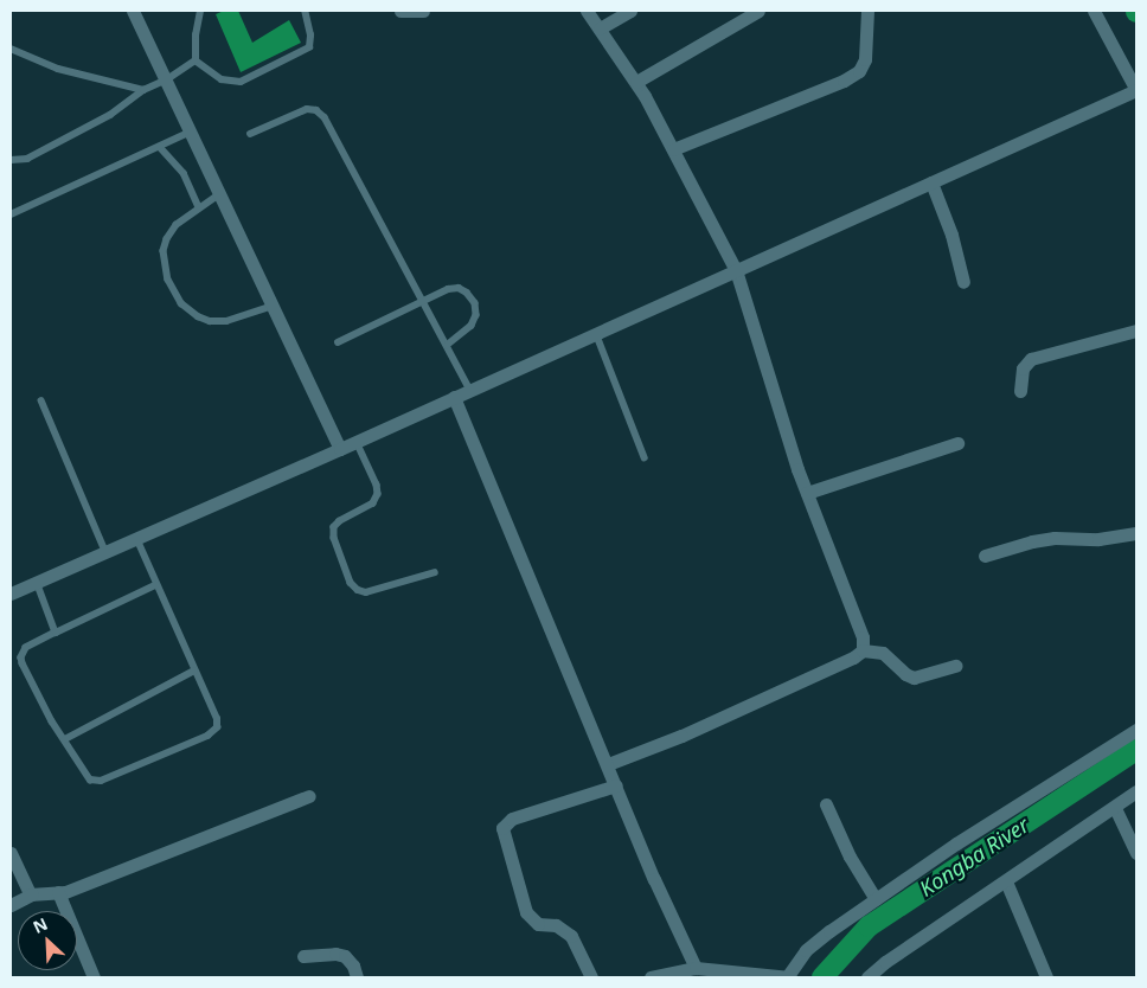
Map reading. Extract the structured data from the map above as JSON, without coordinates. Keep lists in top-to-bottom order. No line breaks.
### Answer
{"water":["Kongba River"],"north":"top left"}
